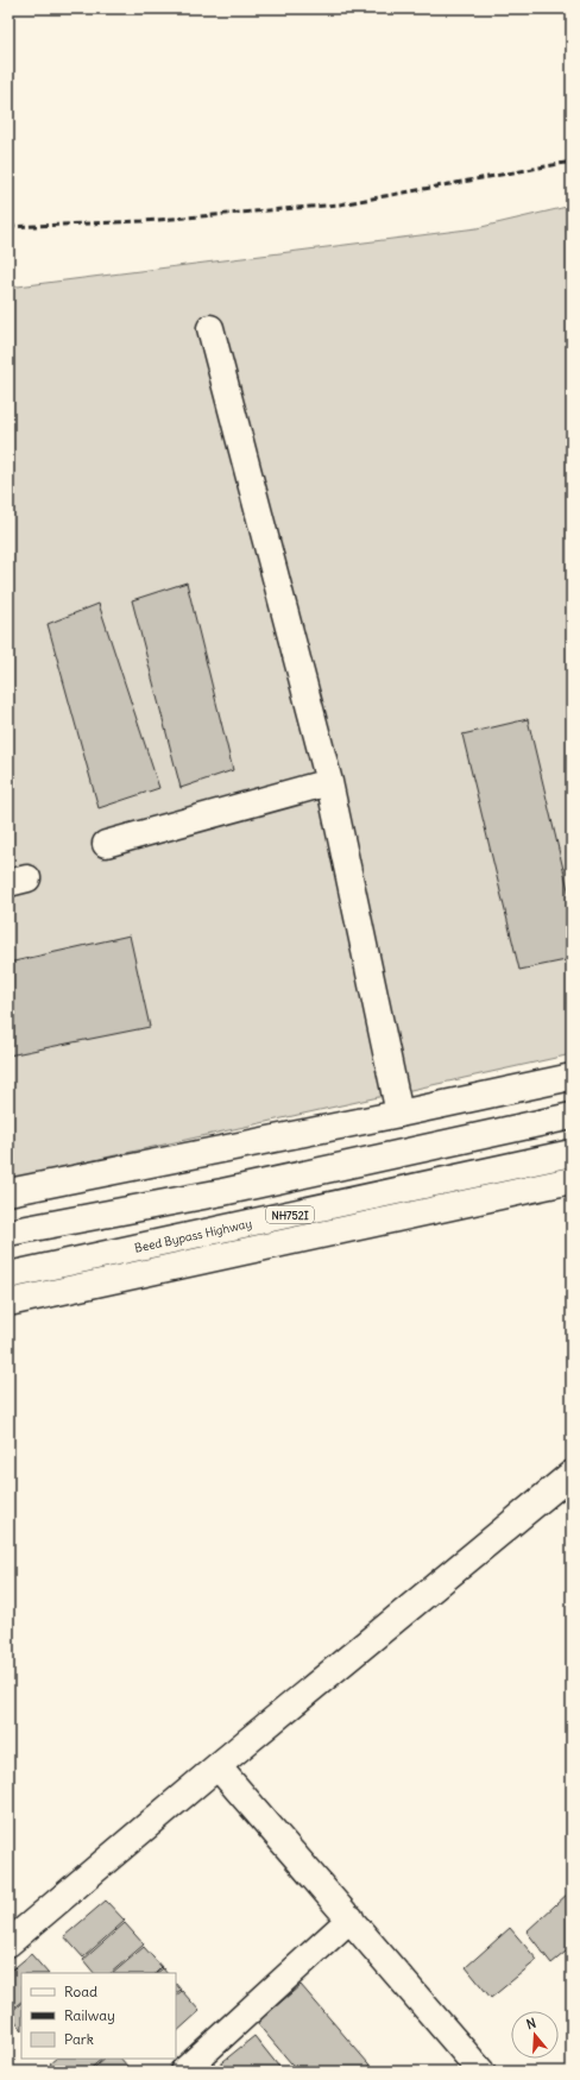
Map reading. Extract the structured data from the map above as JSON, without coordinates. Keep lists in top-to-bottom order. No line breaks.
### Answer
{"streets":{"main road":["NH752I","Beed Bypass Highway"]},"legend":["Road","Railway","Park"],"north":"top"}
